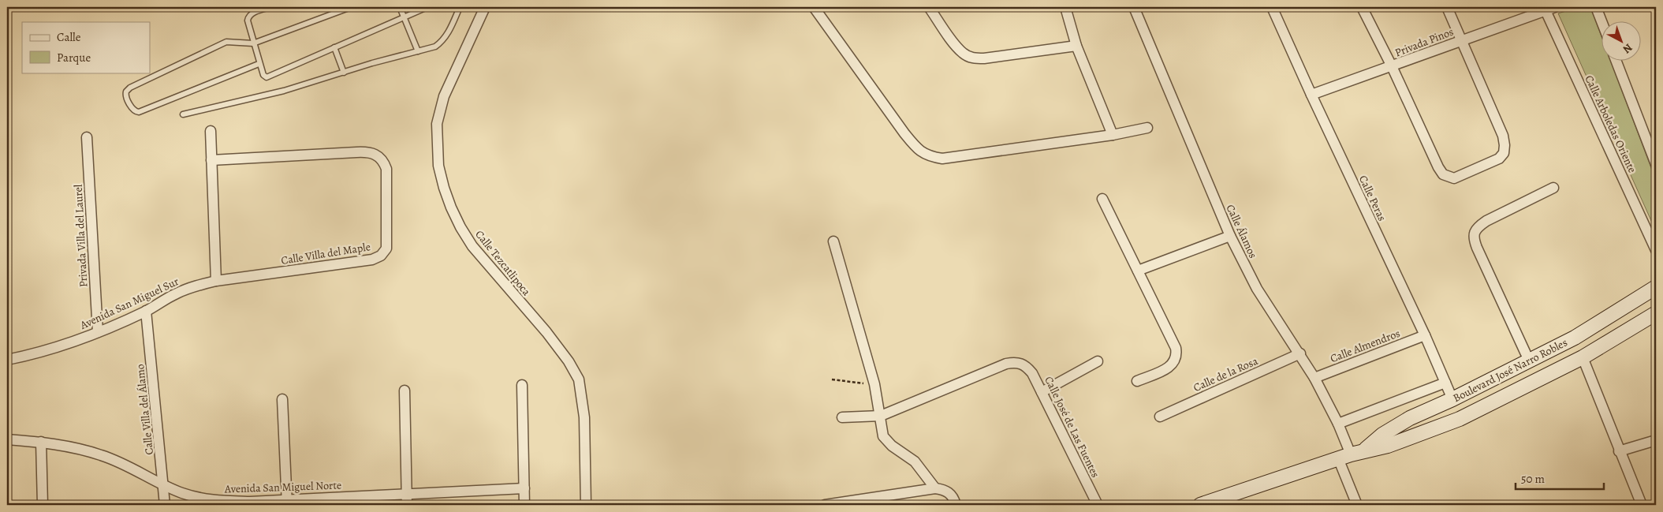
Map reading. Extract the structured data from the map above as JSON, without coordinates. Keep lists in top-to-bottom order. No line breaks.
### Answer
{"streets":{"street":["Privada Pinos","Calle Arboledas Oriente","Calle Peras","Calle Álamos","Privada Villa del Laurel","Calle Villa del Maple","Calle Tezcatlipoca","Avenida San Miguel Sur","Calle Almendros","Boulevard José Narro Robles","Calle de la Rosa","Calle Villa del Álamo","Calle José de Las Fuentes","Avenida San Miguel Norte"]},"crossings":[["Privada Pinos","Calle Arboledas Oriente"],["Privada Pinos","Calle Peras"],["Calle Peras","Calle Almendros"],["Calle Peras","Boulevard José Narro Robles"],["Calle Álamos","Calle Almendros"],["Calle Álamos","Boulevard José Narro Robles"],["Calle Álamos","Calle de la Rosa"],["Privada Villa del Laurel","Avenida San Miguel Sur"],["Calle Villa del Maple","Avenida San Miguel Sur"],["Avenida San Miguel Sur","Calle Villa del Álamo"],["Calle Villa del Álamo","Avenida San Miguel Norte"]],"legend":["Calle","Parque"],"scale_bar":"50 m","north":"bottom right"}
